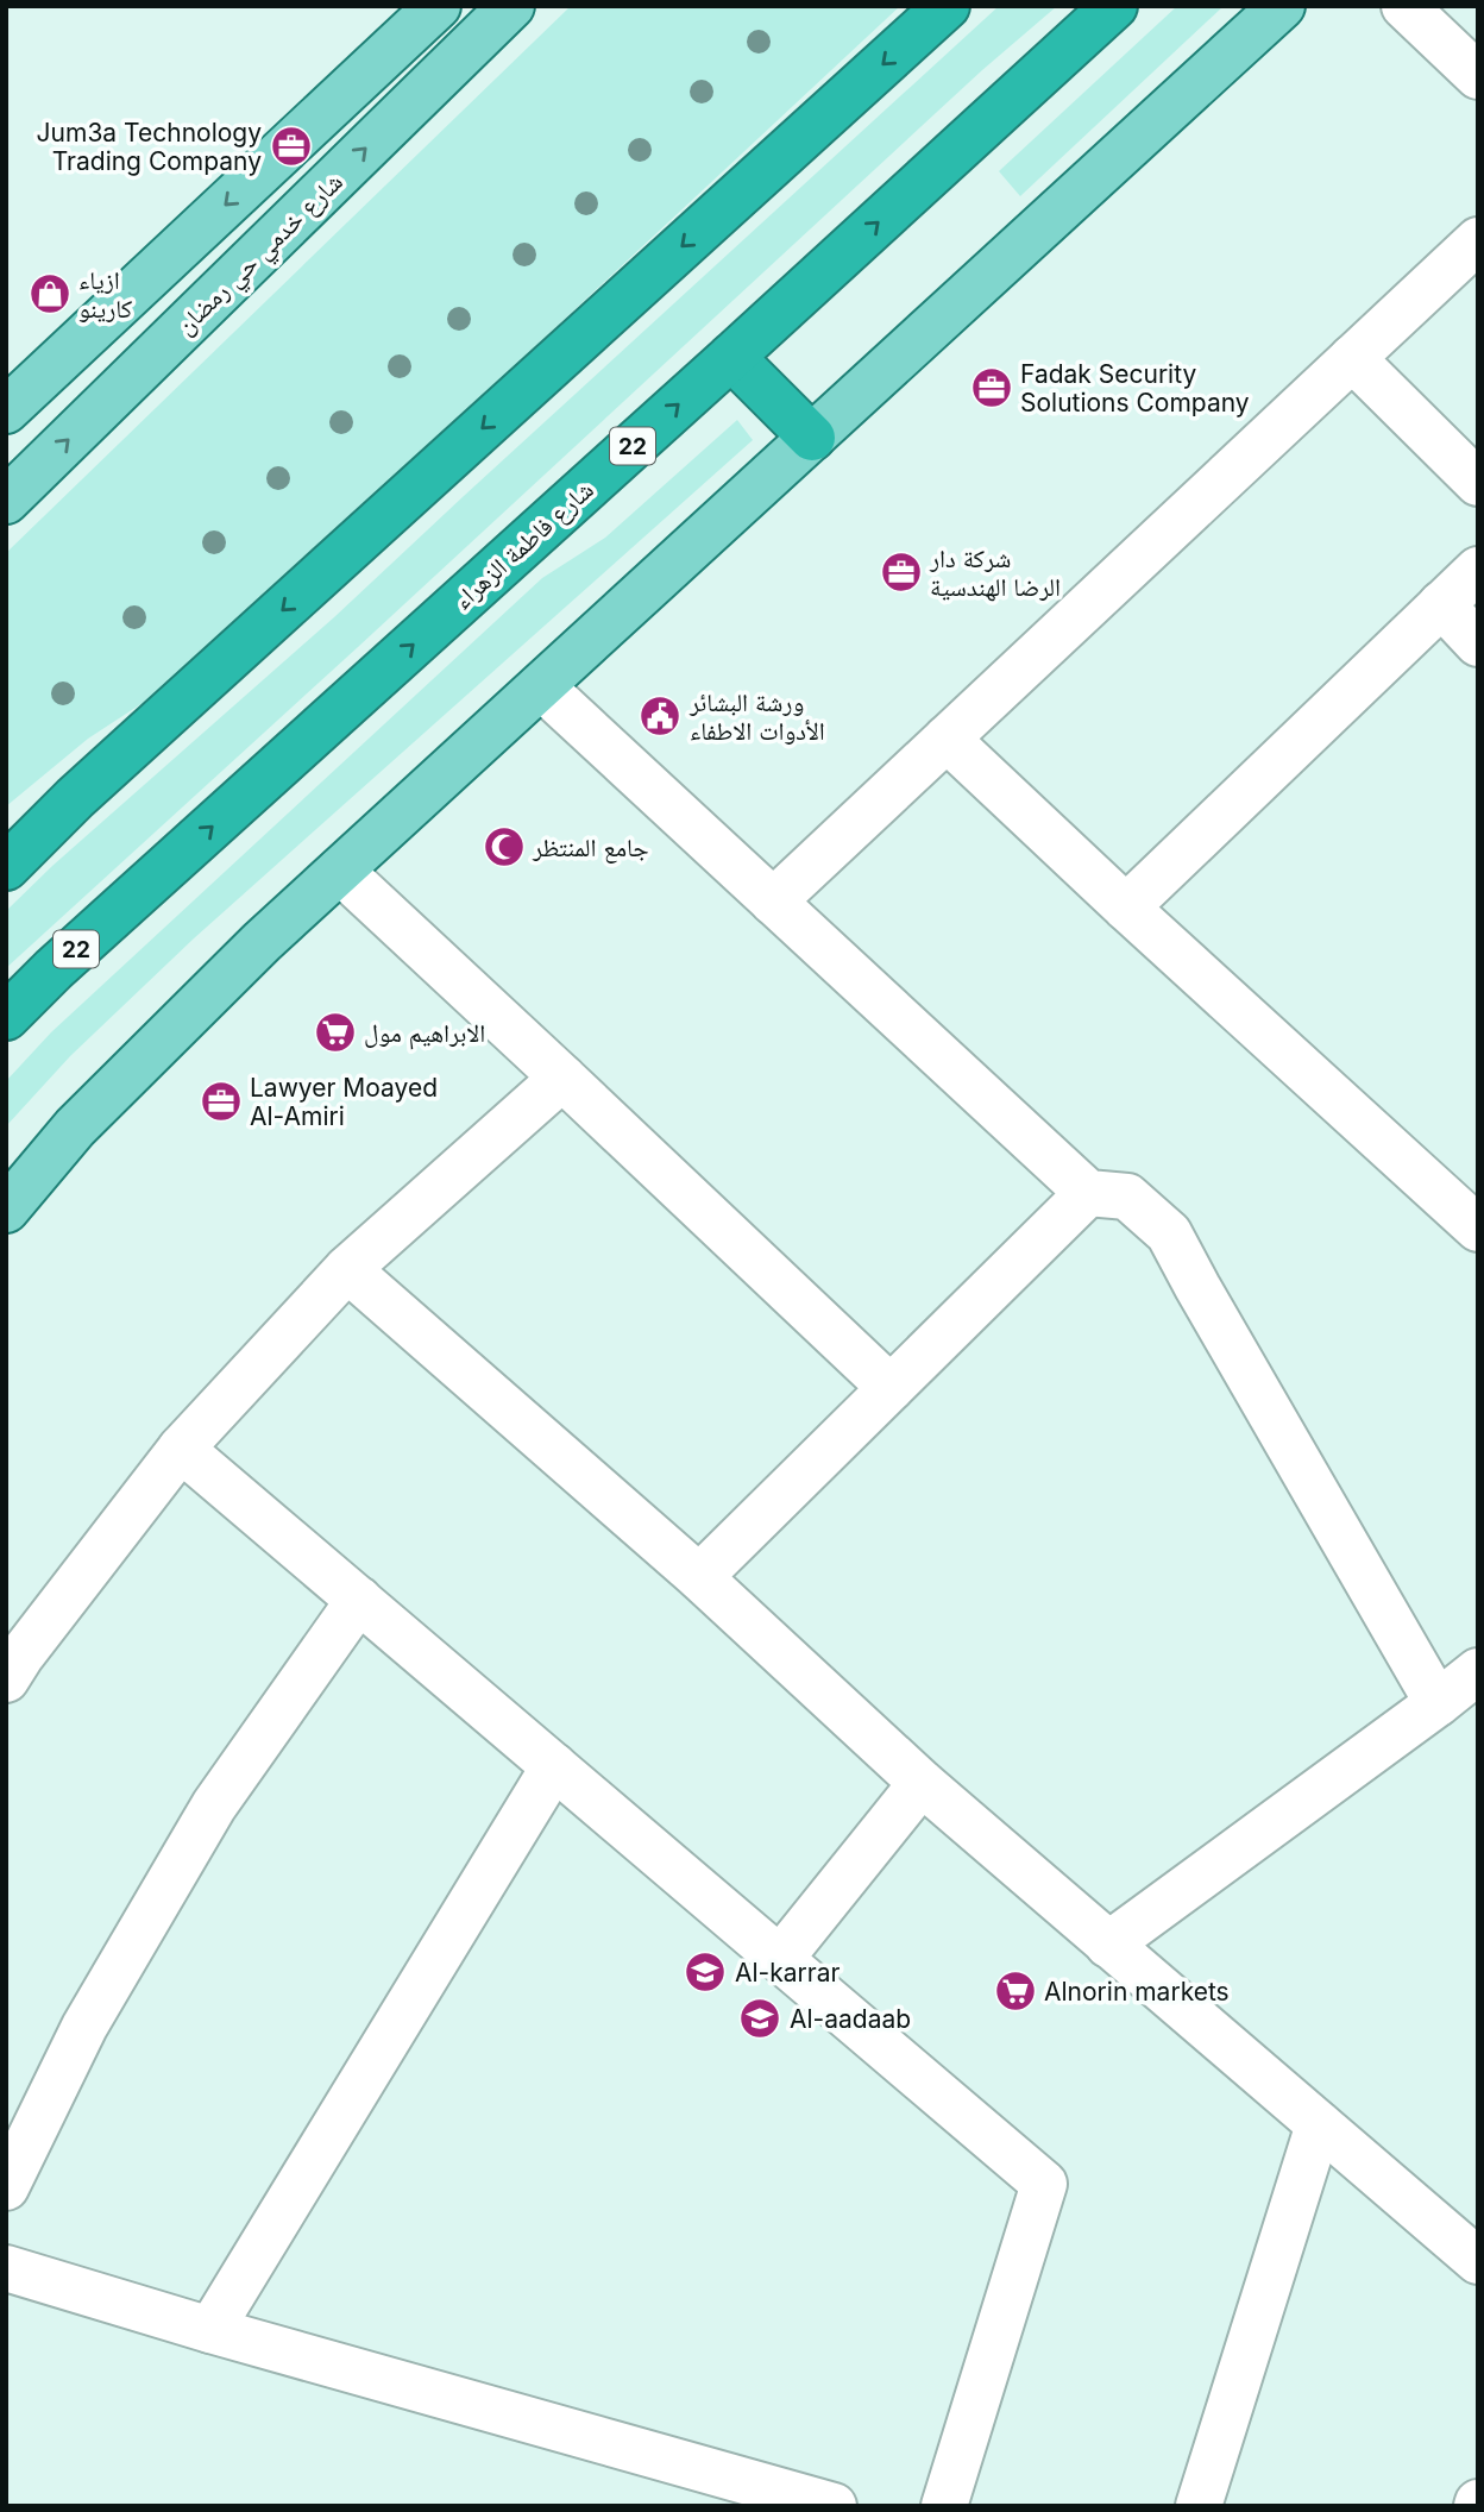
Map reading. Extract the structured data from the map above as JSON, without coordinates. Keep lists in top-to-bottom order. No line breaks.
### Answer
{"streets":{"highway":["22","شارع فاطمة الزهراء"],"main road":["شارع خدمي حي رمضان"]},"places":{"office":["Jum3a Technology Trading Company","Fadak Security Solutions Company","شركة دار الرضا الهندسية","Lawyer Moayed Al-Amiri"],"shop":["ازياء كارينو"],"public building":["ورشة البشائر الأدوات الاطفاء"],"mosque":["جامع المنتظر"],"supermarket":["الابراهيم مول","Alnorin markets"],"school or university":["Al-karrar","Al-aadaab"]}}
